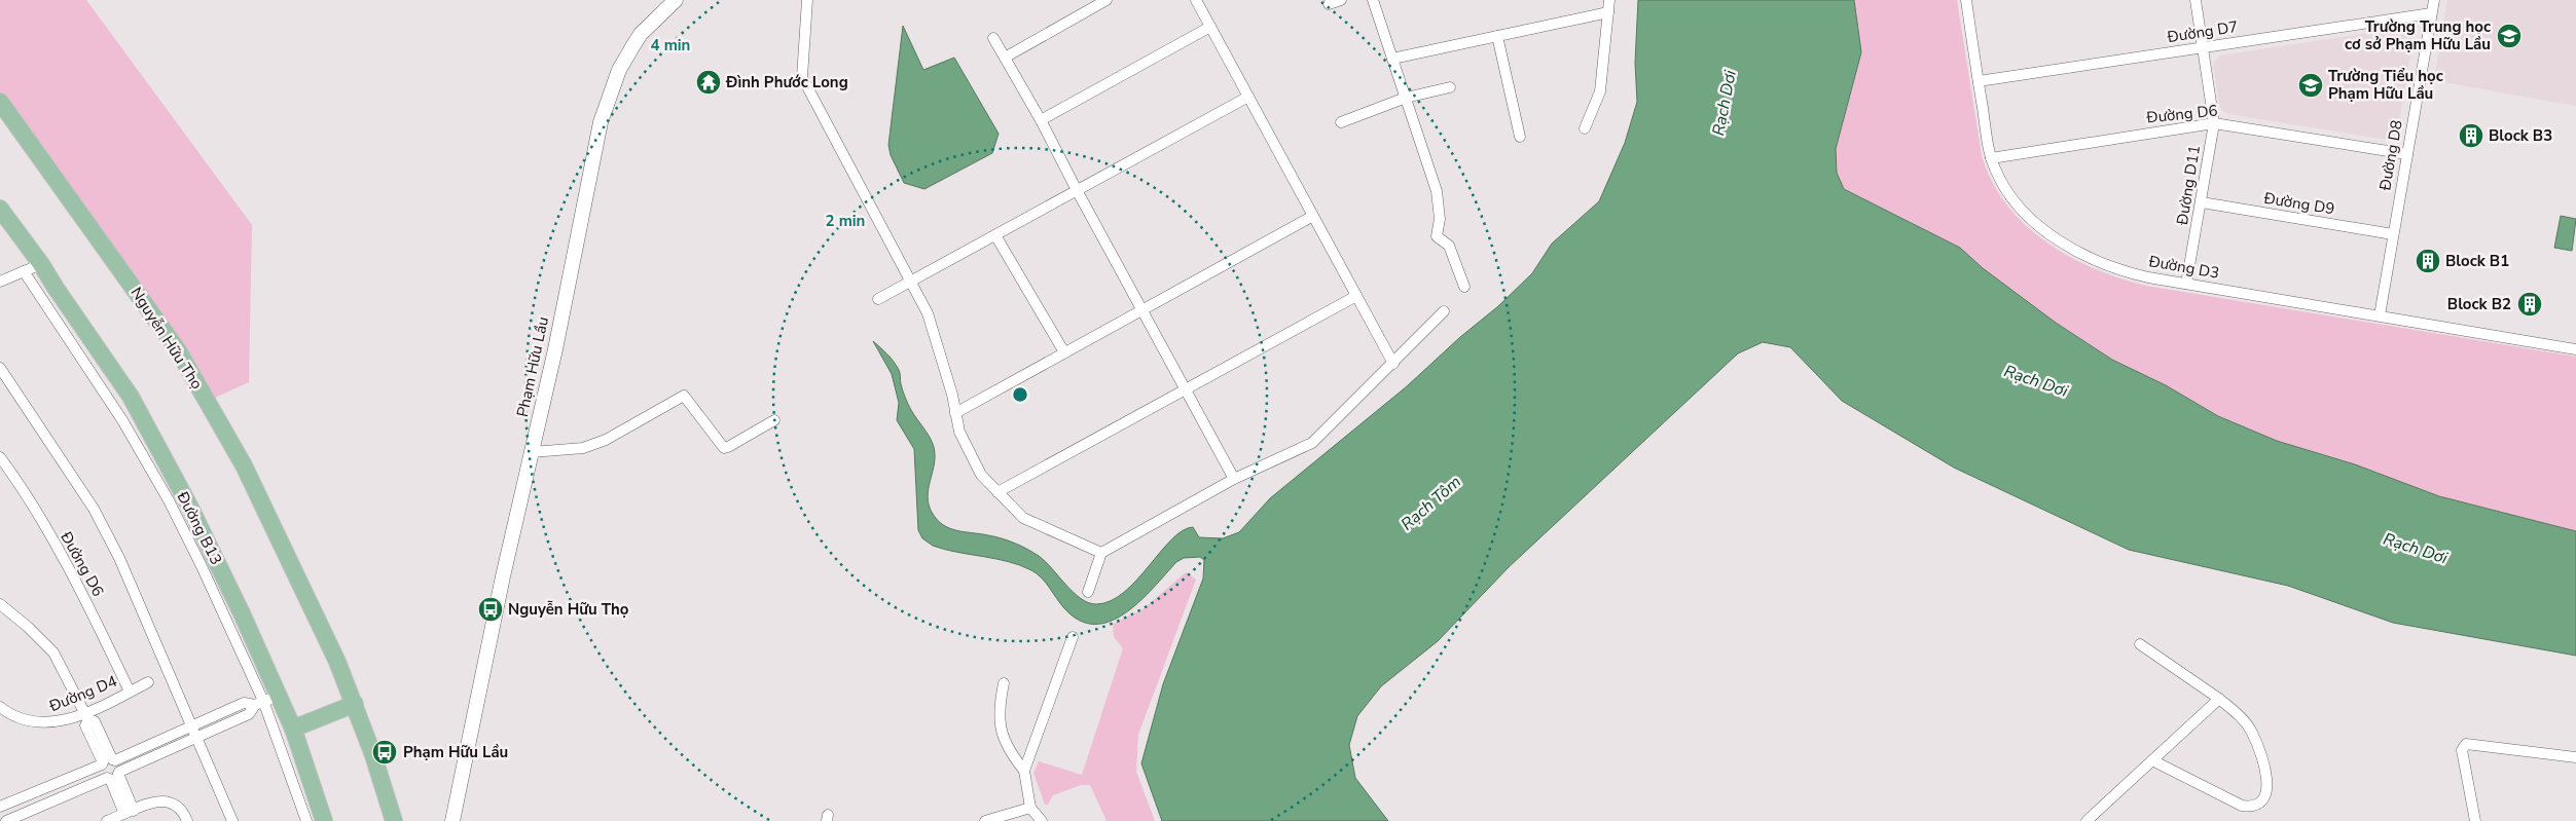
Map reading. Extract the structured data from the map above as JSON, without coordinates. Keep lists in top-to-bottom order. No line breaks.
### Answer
{"streets":{"main road":["Nguyễn Hữu Thọ","Phạm Hữu Lầu"],"street":["Đường D7","Đường D6","Đường D8","Đường D11","Đường D9","Đường D3","Đường B13","Đường D4"]},"crossings":[["Đường D7","Đường D8"],["Đường D7","Đường D11"],["Đường D7","Đường D3"],["Đường D6","Đường D8"],["Đường D6","Đường D11"],["Đường D6","Đường D3"],["Đường D6","Đường D4"],["Đường D8","Đường D9"],["Đường D8","Đường D3"],["Đường D11","Đường D9"],["Đường D11","Đường D3"]],"water":["Rạch Dơi","Rạch Tôm"],"places":{"school or university":["Trường Trung học cơ sở Phạm Hữu Lầu","Trường Tiểu học Phạm Hữu Lầu"],"temple":["Đình Phước Long"],"building":["Block B3","Block B1","Block B2"],"bus stop":["Nguyễn Hữu Thọ","Phạm Hữu Lầu"]},"rings":["4 min","2 min"]}
